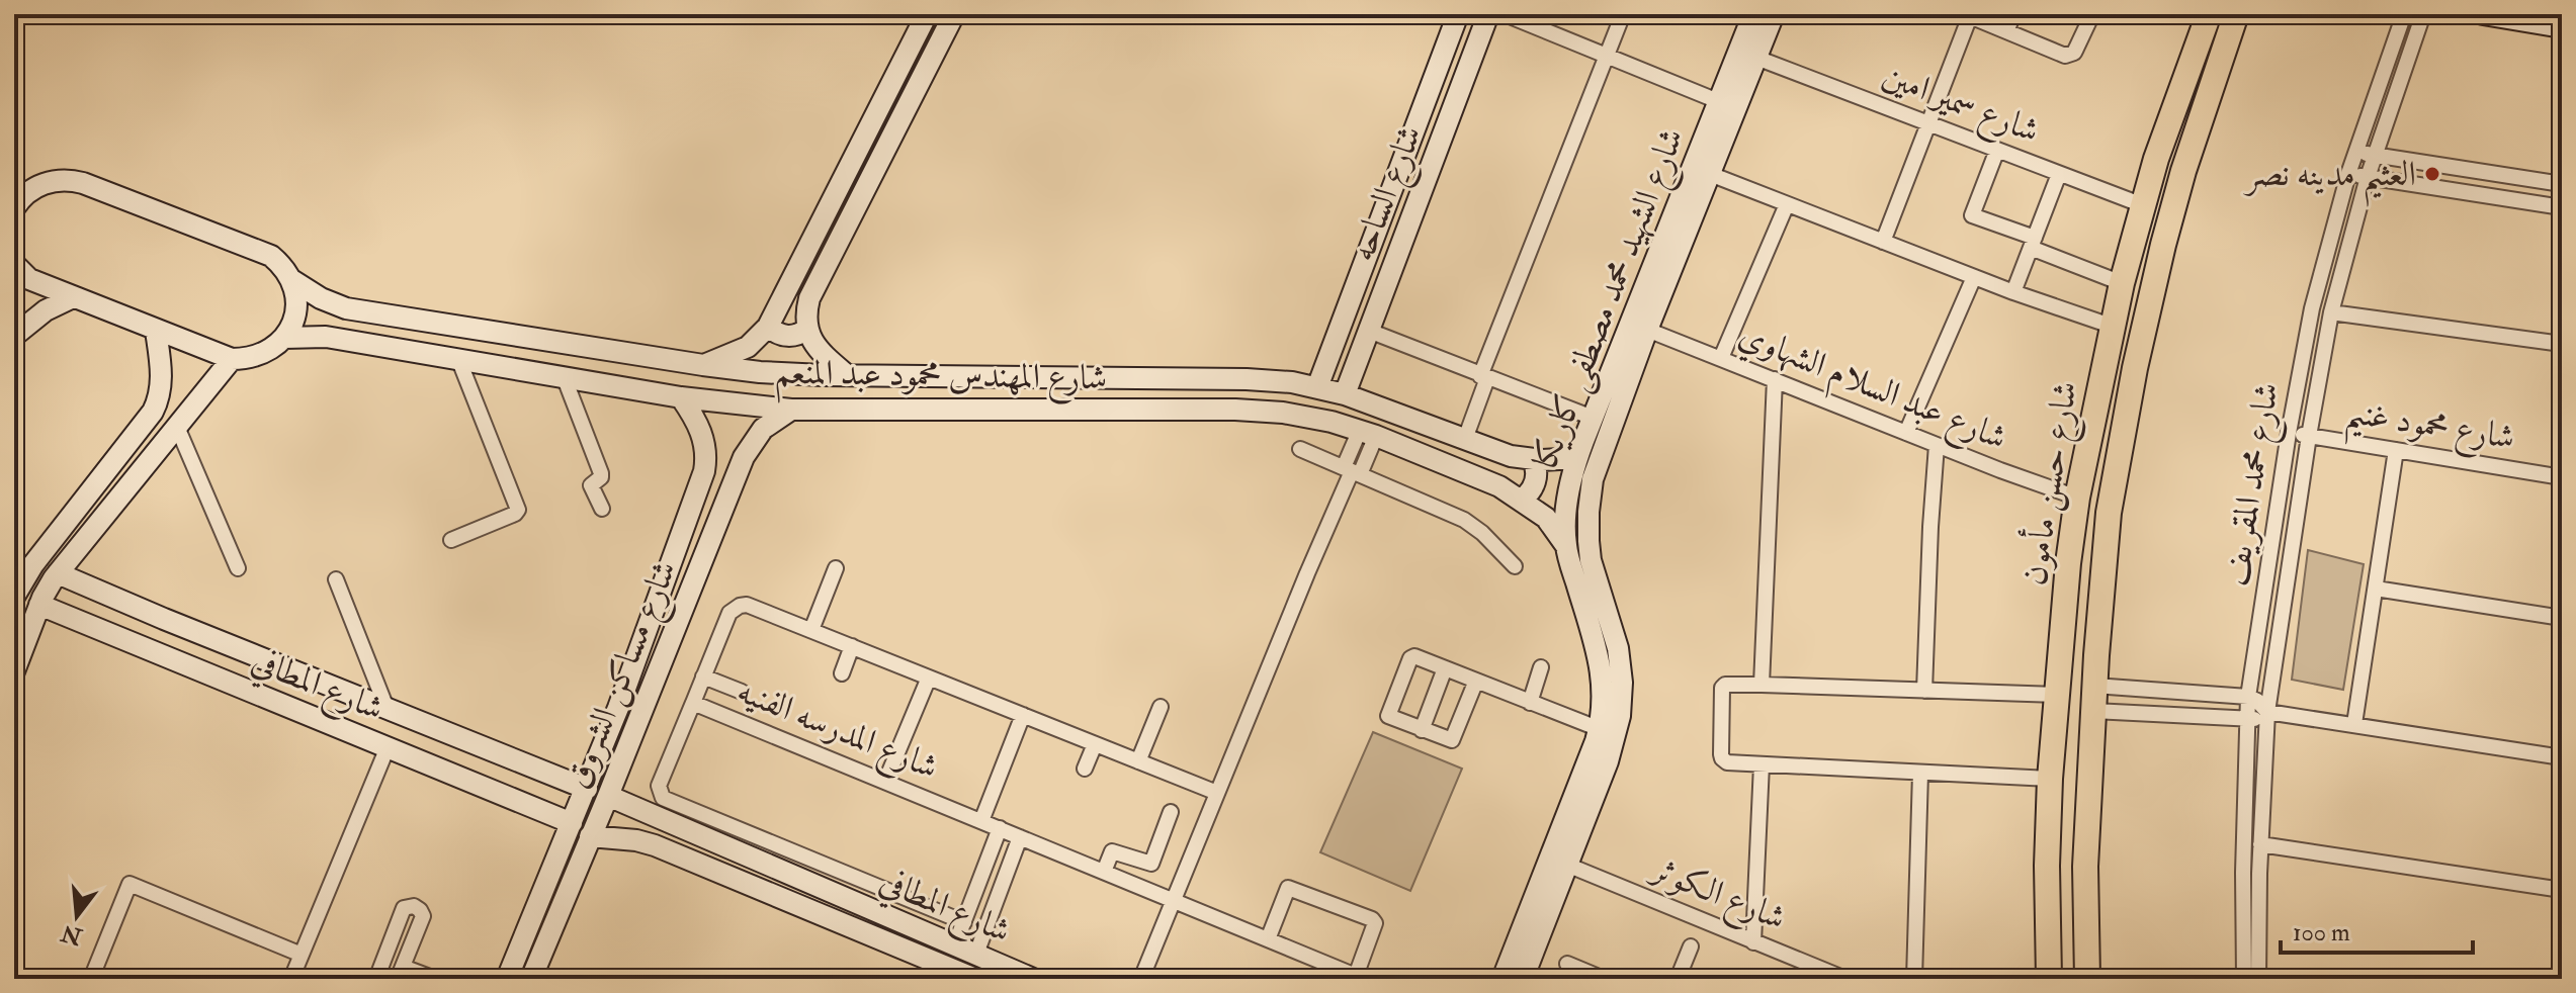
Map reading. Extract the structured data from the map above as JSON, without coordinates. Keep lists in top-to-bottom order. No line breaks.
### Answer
{"streets":{"main road":["شارع حسن مأمون"],"street":["شارع سمير امين","شارع الساحه","شارع الشهيد محمد مصطفى كاريكا","شارع المهندس محمود عبد المنعم","شارع عبد السلام الشهاوي","شارع محمود غنيم","شارع محمد المقريف","شارع مساكن الشروق","شارع المطافي","شارع المدرسه الفنيه","شارع الكوثر"]},"crossings":[["شارع سمير امين","شارع الشهيد محمد مصطفى كاريكا"],["شارع سمير امين","شارع حسن مأمون"],["شارع الساحه","شارع المهندس محمود عبد المنعم"],["شارع الشهيد محمد مصطفى كاريكا","شارع المهندس محمود عبد المنعم"],["شارع الشهيد محمد مصطفى كاريكا","شارع عبد السلام الشهاوي"],["شارع الشهيد محمد مصطفى كاريكا","شارع الكوثر"],["شارع المهندس محمود عبد المنعم","شارع مساكن الشروق"],["شارع عبد السلام الشهاوي","شارع حسن مأمون"],["شارع محمود غنيم","شارع محمد المقريف"],["شارع مساكن الشروق","شارع المطافي"]],"places":["العثيم مدينه نصر"],"scale_bar":"100 m","north":"bottom"}
